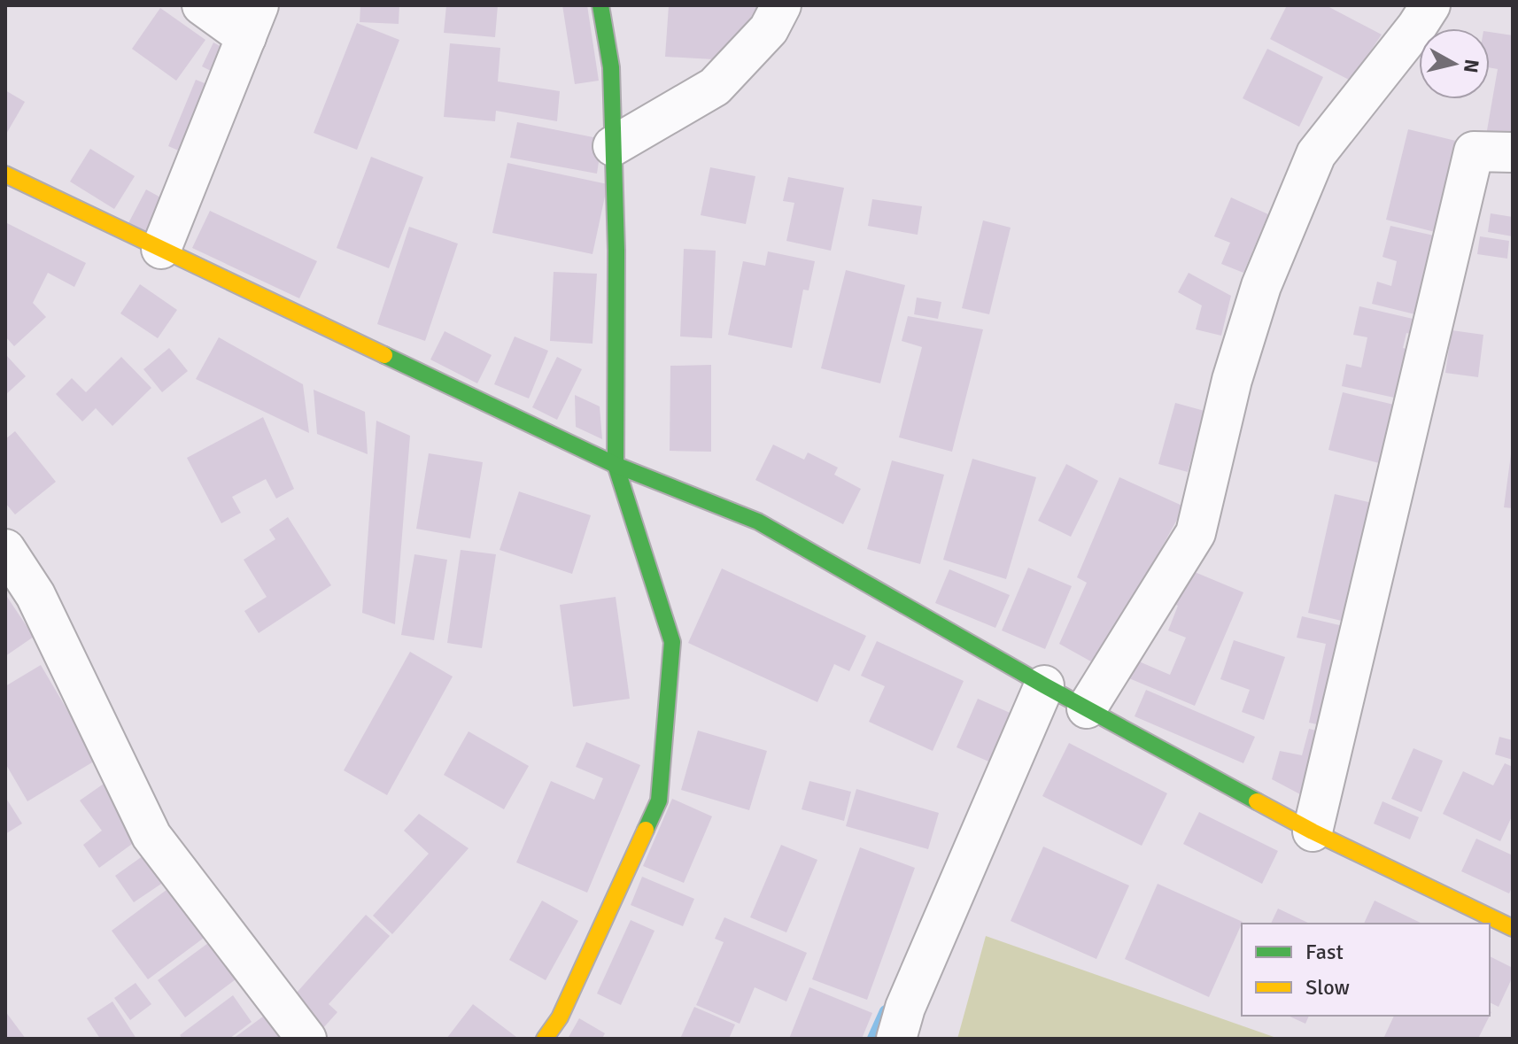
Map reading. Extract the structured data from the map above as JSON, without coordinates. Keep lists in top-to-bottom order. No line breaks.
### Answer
{"legend":["Fast","Slow"],"north":"right"}
